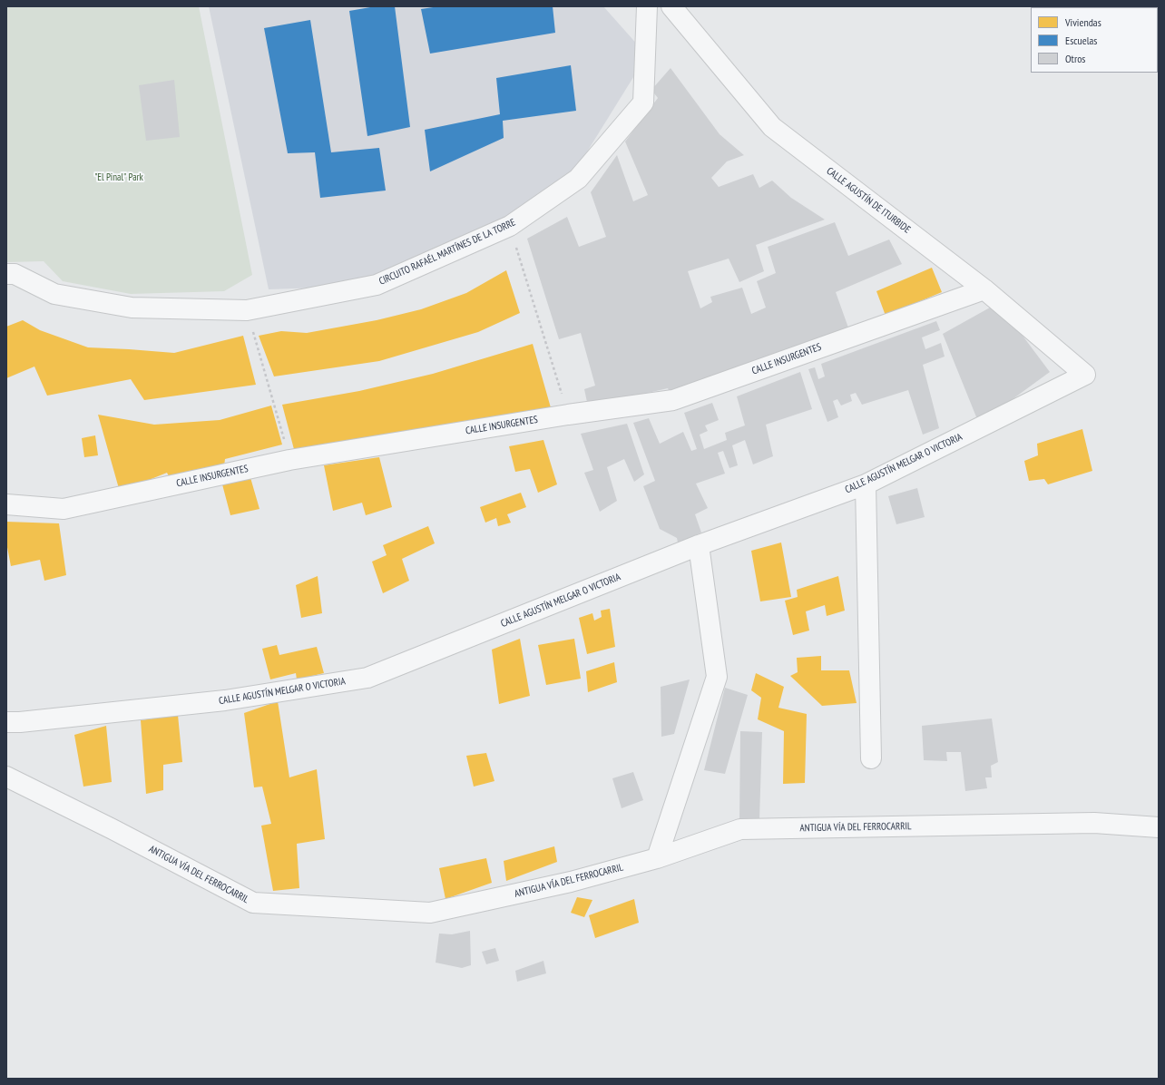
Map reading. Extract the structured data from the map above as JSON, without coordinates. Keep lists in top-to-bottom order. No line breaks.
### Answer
{"streets":{"street":["CALLE AGUSTÍN DE ITURBIDE","CIRCUITO RAFAÉL MARTÍNES DE LA TORRE","CALLE INSURGENTES","CALLE AGUSTÍN MELGAR O VICTORIA","ANTIGUA VÍA DEL FERROCARRIL"]},"crossings":[["CALLE AGUSTÍN DE ITURBIDE","CALLE INSURGENTES"],["CALLE AGUSTÍN DE ITURBIDE","CALLE AGUSTÍN MELGAR O VICTORIA"]],"parks":["\"El Pinal\" Park"],"legend":["Viviendas","Escuelas","Otros"]}
